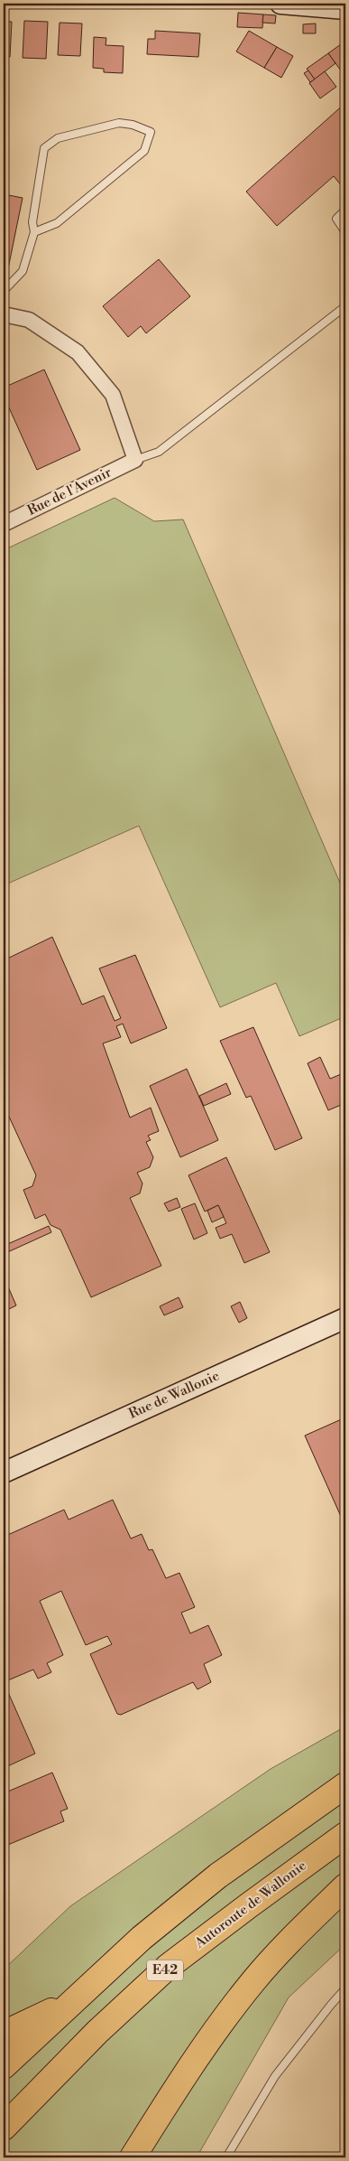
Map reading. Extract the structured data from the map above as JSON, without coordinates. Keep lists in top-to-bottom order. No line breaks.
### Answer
{"streets":{"highway":["Autoroute de Wallonie","E42"],"street":["Rue de l'Avenir","Rue de Wallonie"]}}
